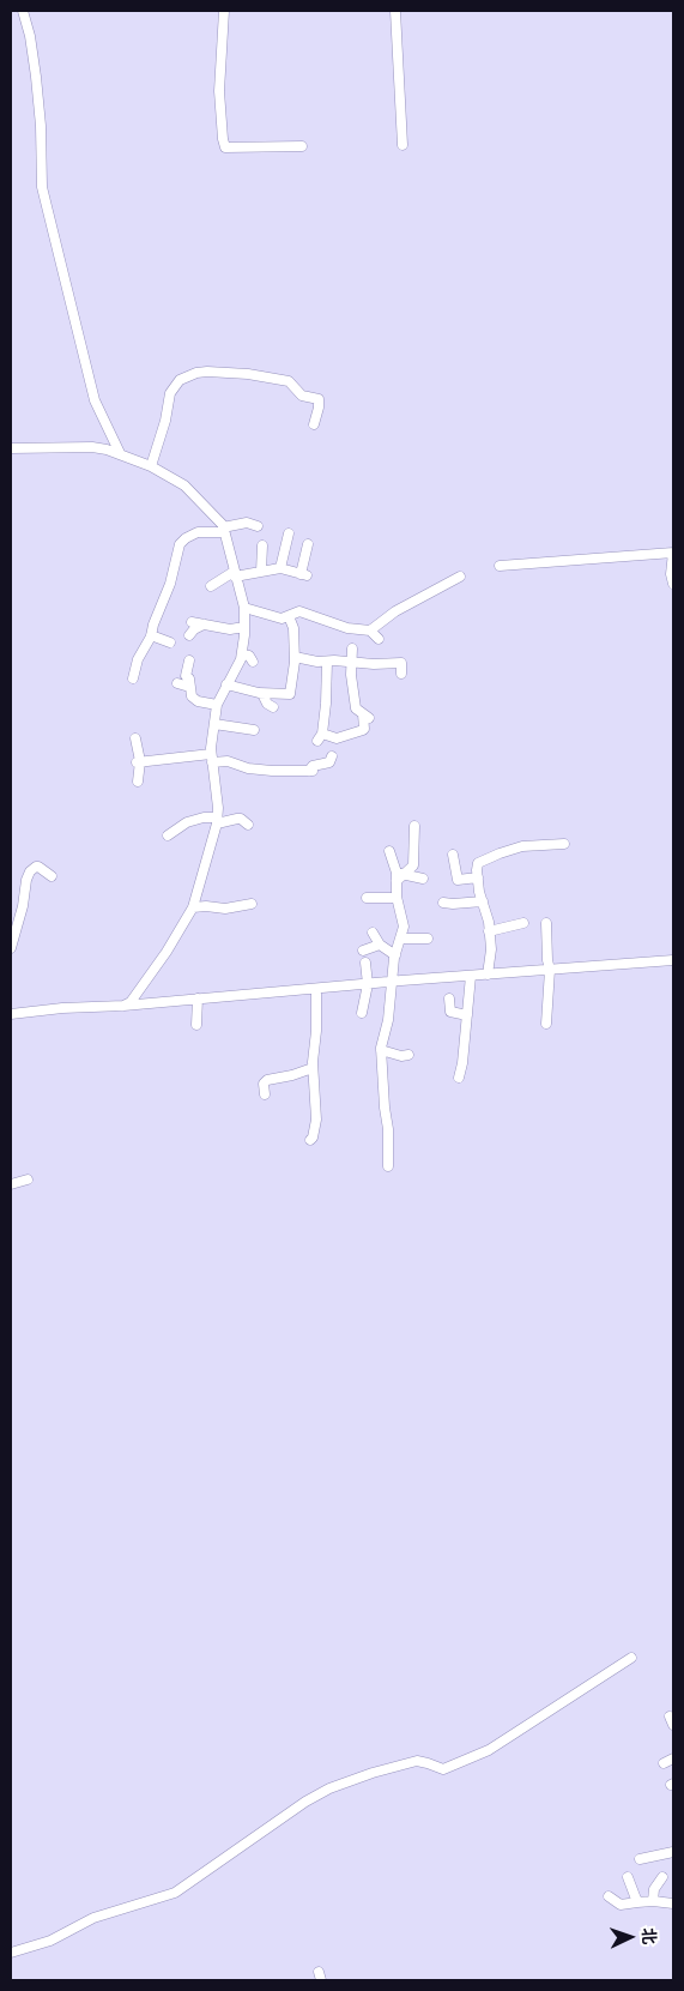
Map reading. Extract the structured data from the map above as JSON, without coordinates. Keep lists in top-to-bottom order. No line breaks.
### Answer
{"north":"right"}
